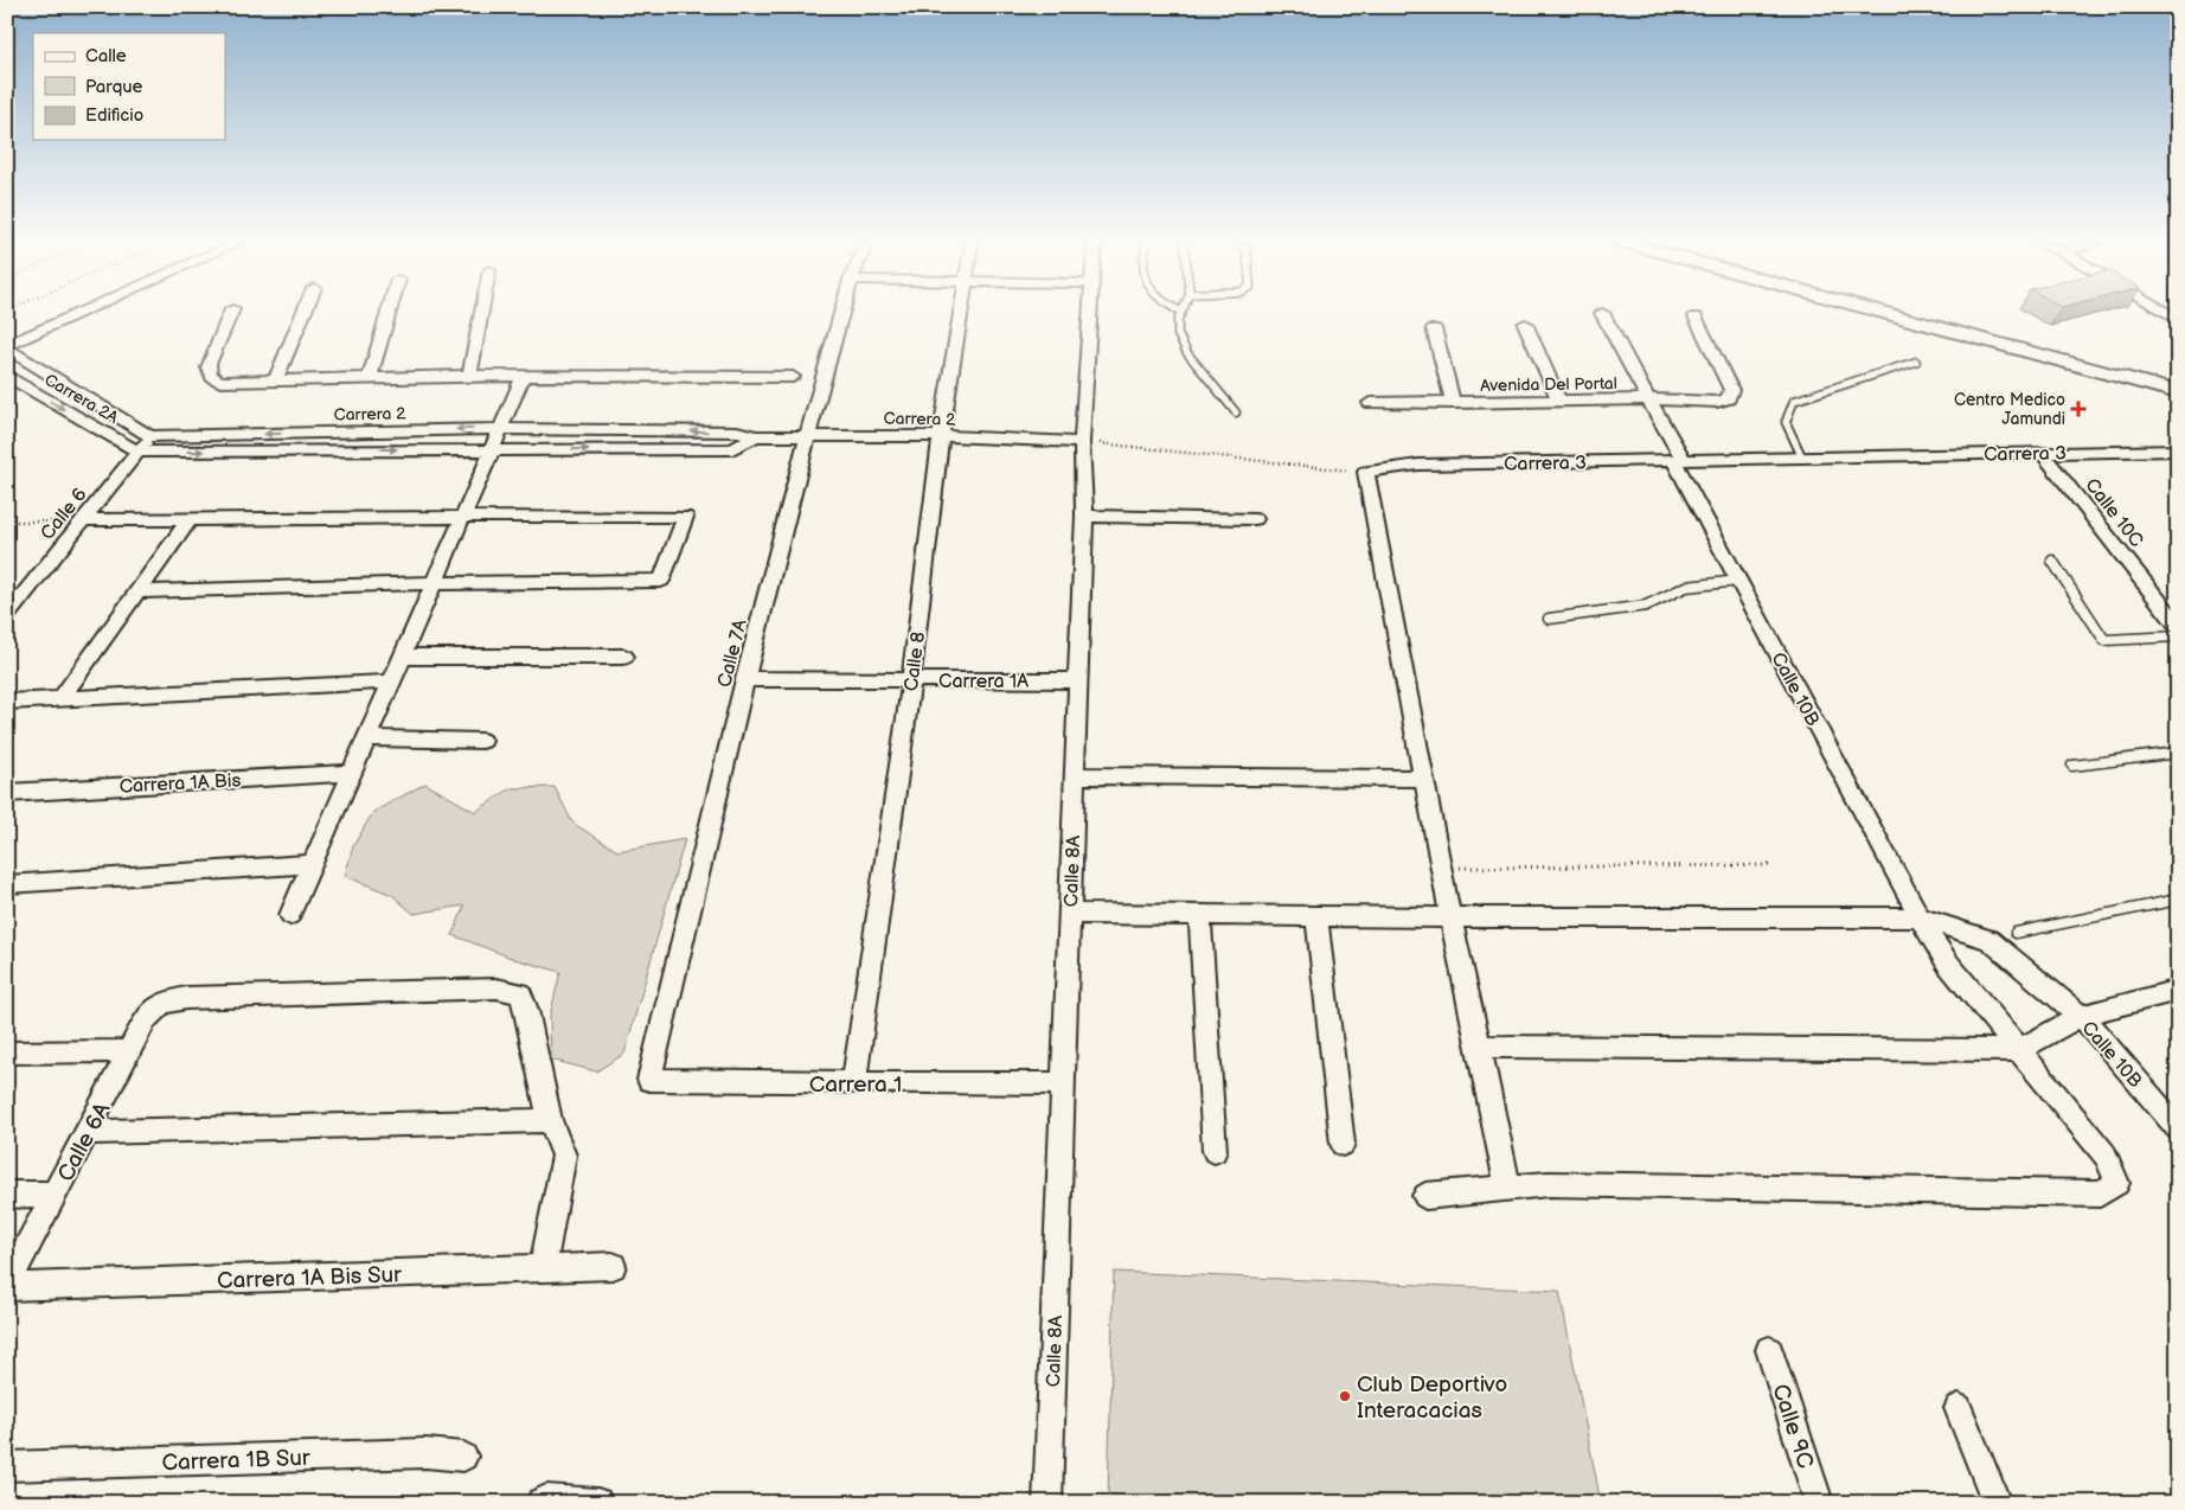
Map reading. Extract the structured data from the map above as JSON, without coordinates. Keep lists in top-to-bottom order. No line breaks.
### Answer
{"streets":{"street":["Avenida Del Portal","Carrera 2A","Carrera 2","Carrera 3","Calle 10C","Calle 6","Calle 7A","Calle 8","Carrera 1A","Calle 10B","Carrera 1A Bis","Calle 8A","Carrera 1","Calle 6A","Carrera 1A Bis Sur","Calle 9C","Carrera 1B Sur"]},"crossings":[["Avenida Del Portal","Calle 10B"],["Carrera 2A","Carrera 2"],["Carrera 2A","Calle 6"],["Carrera 2","Calle 6"],["Carrera 2","Calle 7A"],["Carrera 2","Calle 8"],["Carrera 2","Calle 8A"],["Carrera 3","Calle 10C"],["Carrera 3","Calle 10B"],["Calle 7A","Carrera 1A"],["Calle 7A","Carrera 1"],["Calle 8","Carrera 1A"],["Calle 8","Carrera 1"],["Carrera 1A","Calle 8A"],["Calle 8A","Carrera 1"],["Calle 6A","Carrera 1A Bis Sur"]],"places":{"health":["Centro Medico Jamundi"],"other":["Club Deportivo Interacacias"]},"legend":["Calle","Parque","Edificio"]}
